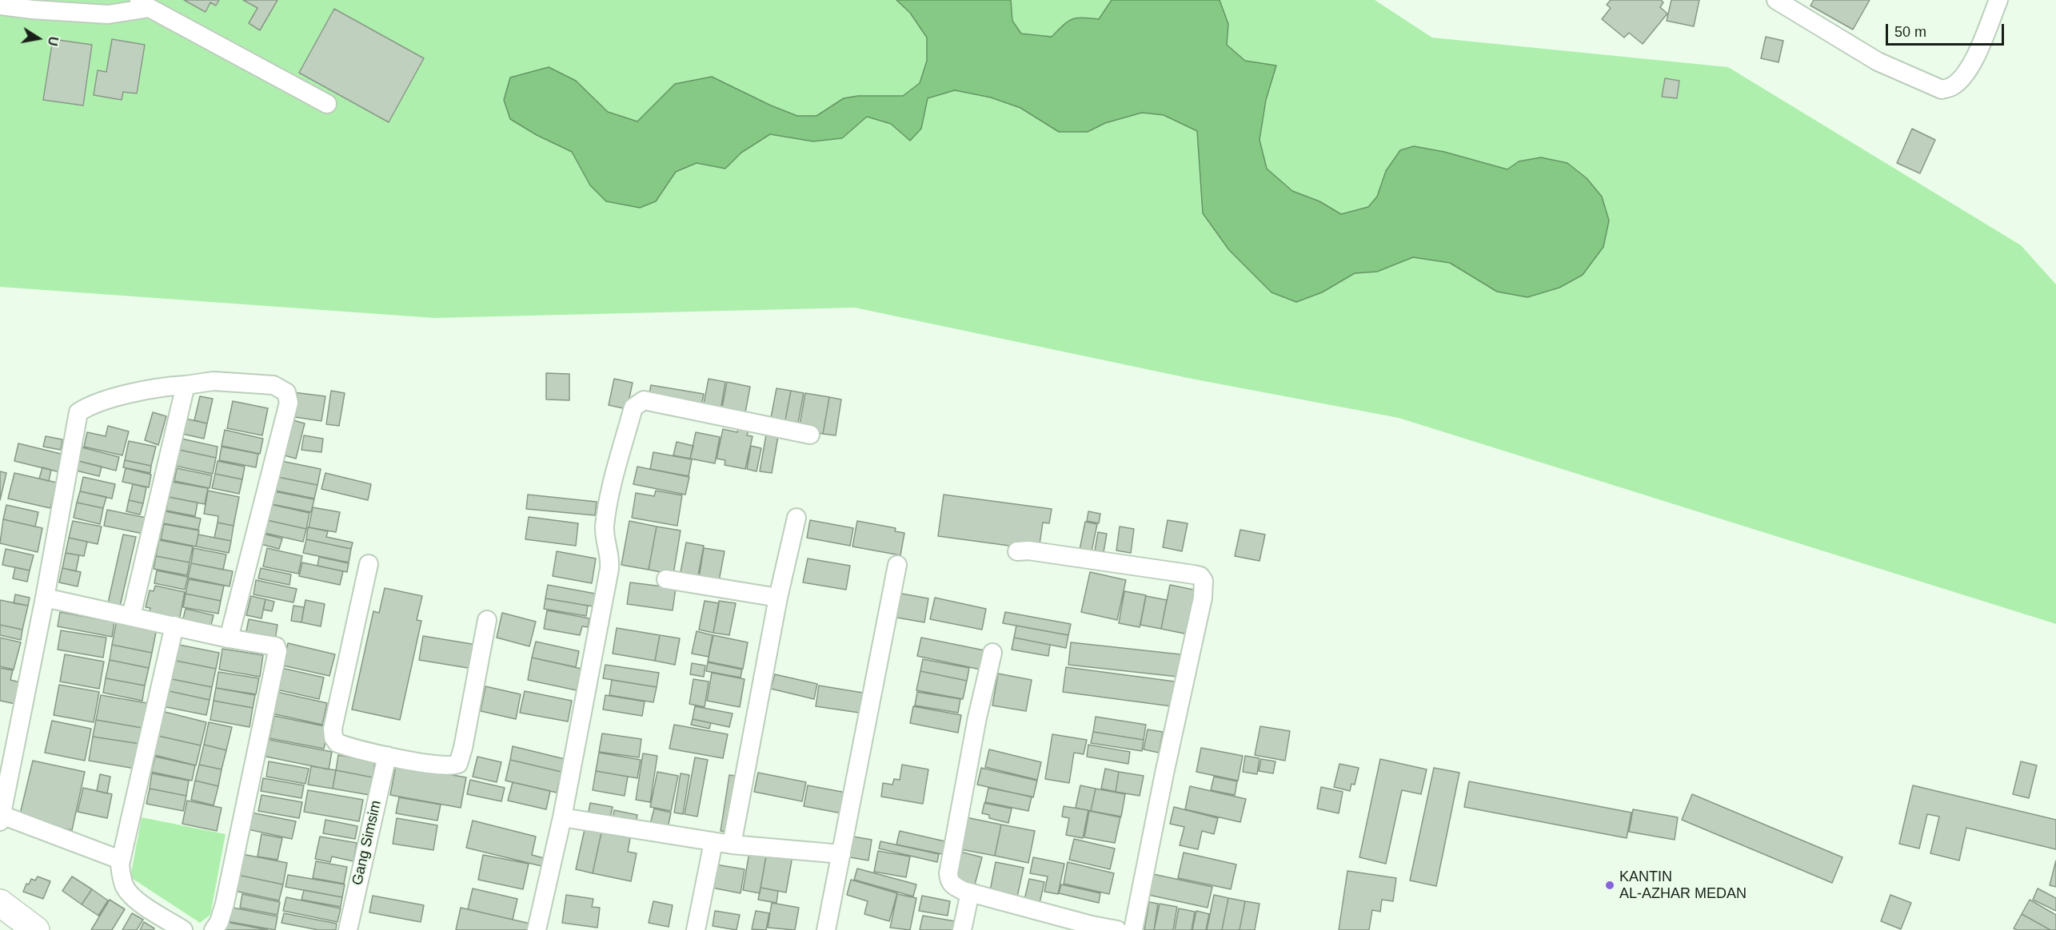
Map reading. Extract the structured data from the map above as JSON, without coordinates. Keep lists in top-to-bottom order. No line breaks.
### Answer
{"streets":{"street":["Gang Simsim"]},"places":["KANTIN AL-AZHAR MEDAN"],"scale_bar":"50 m","north":"right"}
